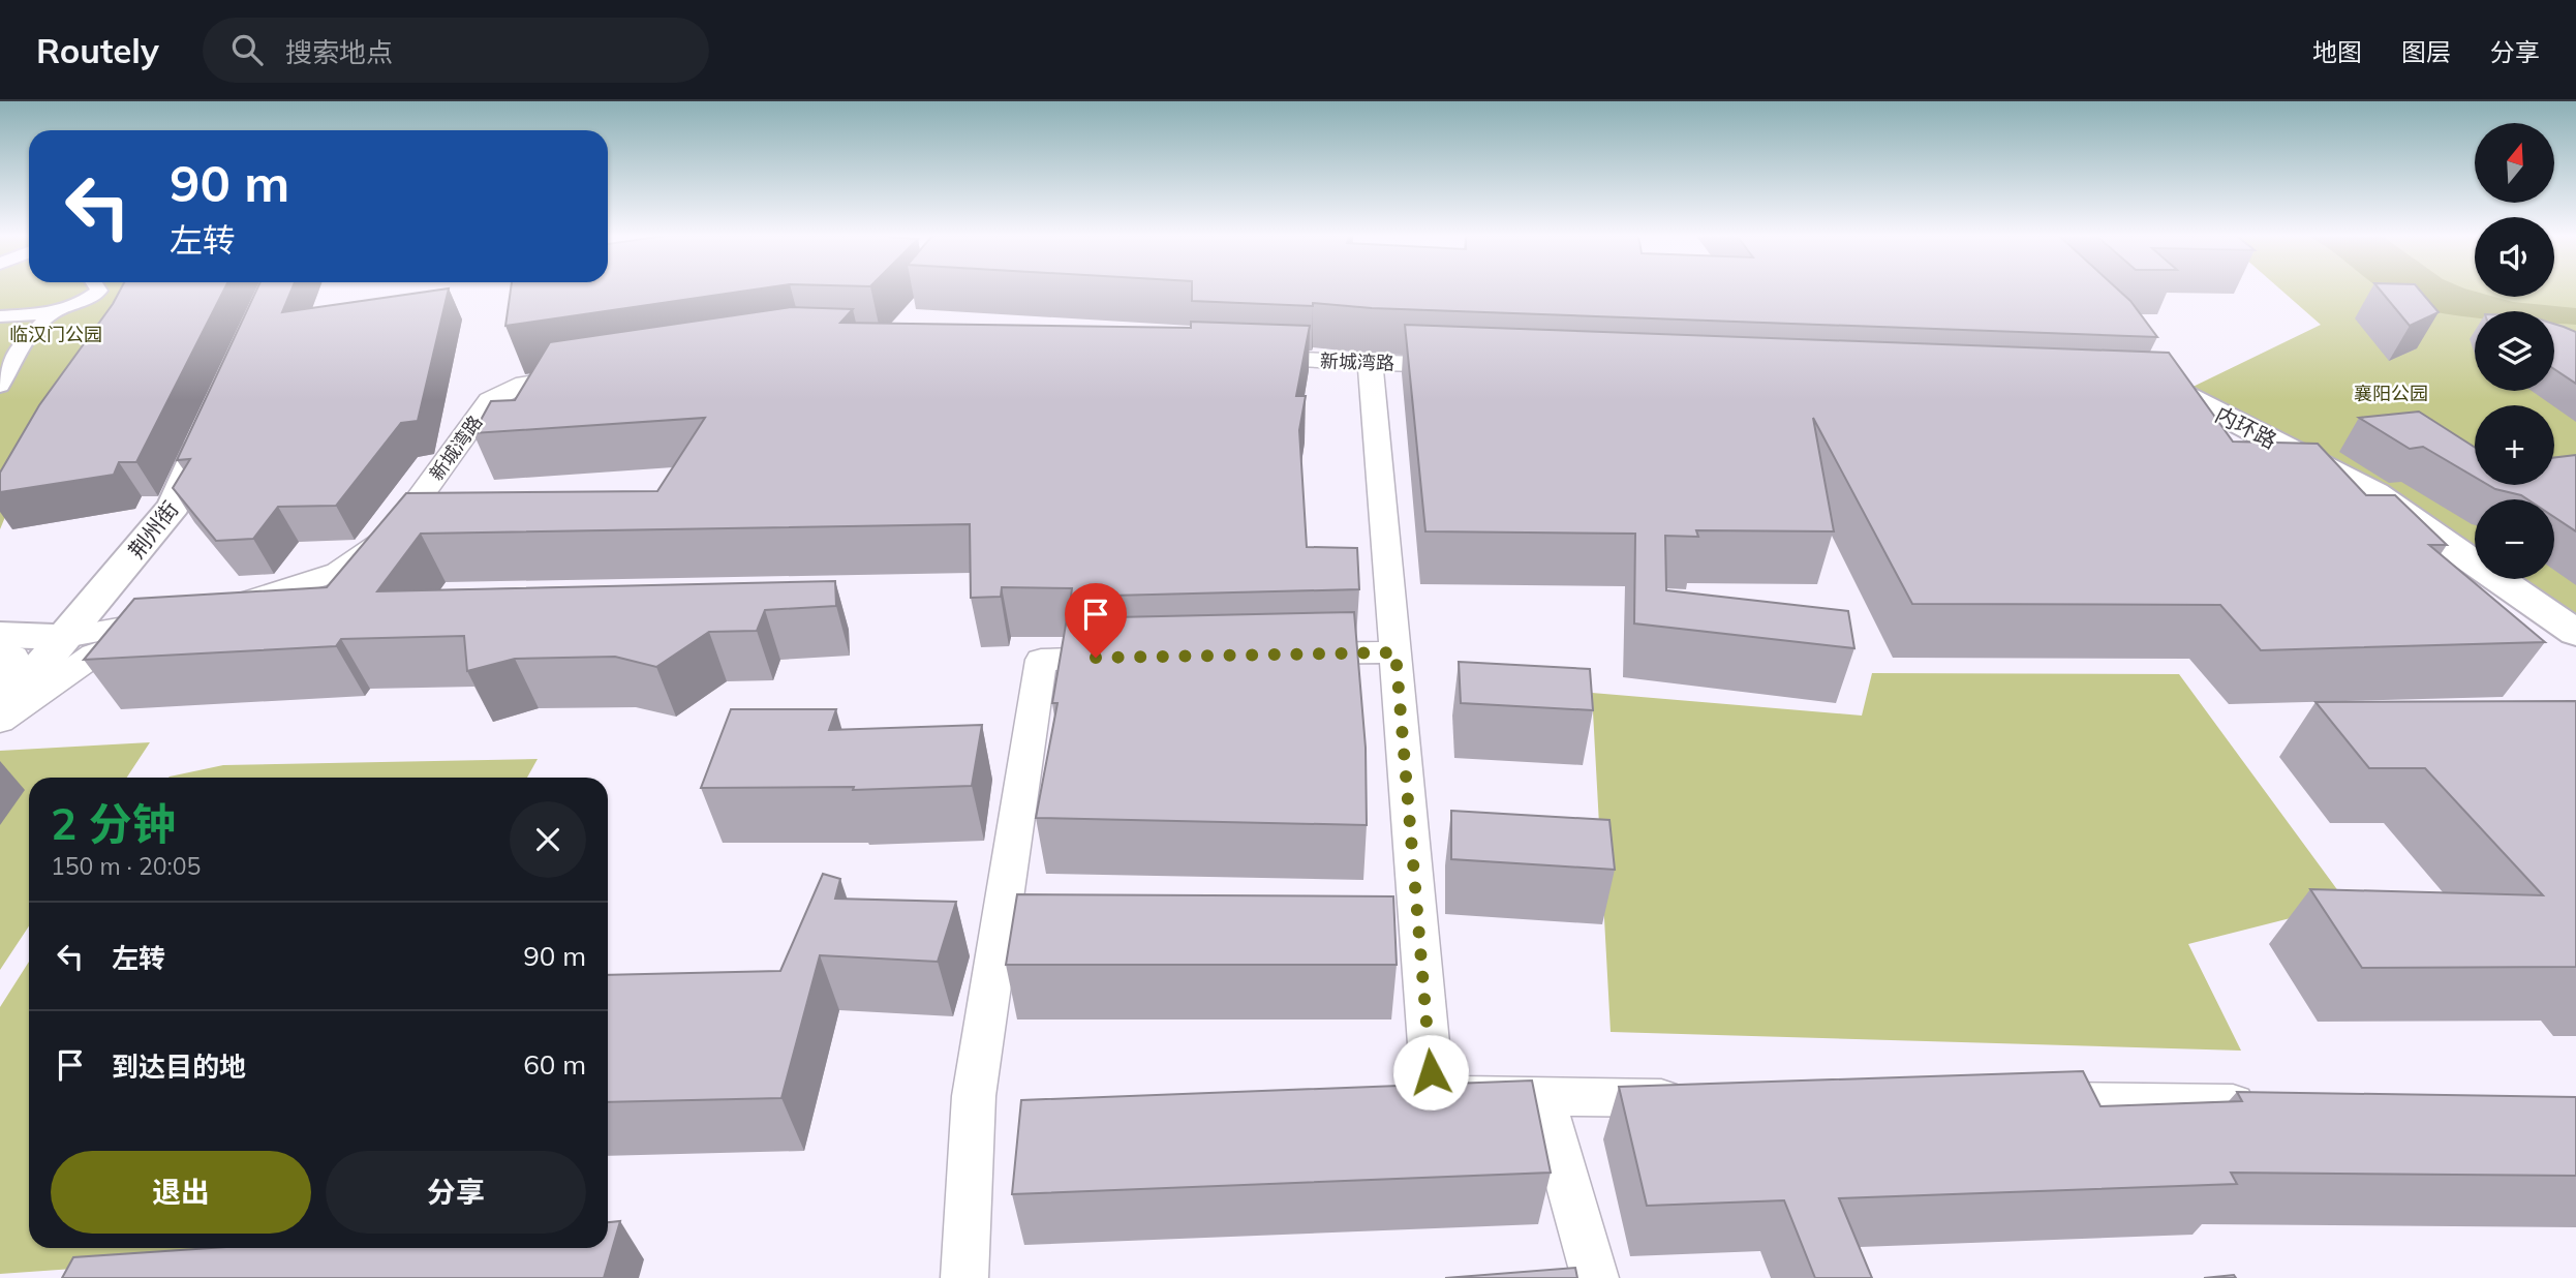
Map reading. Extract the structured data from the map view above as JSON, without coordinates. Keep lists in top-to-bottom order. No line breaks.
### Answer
{"streets":{"street":["新城湾路","内环路","荆州街"]},"crossings":[["新城湾路","荆州街"]],"parks":["临汉门公园","襄阳公园"],"north":"top","page":{"header":"Routely","search":"搜索地点","nav":["地图","图层","分享"],"map_buttons":["+","−"],"turn":["90 m","左转"],"heading":["2 分钟","150 m · 20:05"],"list":[{"name":"左转","value":"90 m"},{"name":"到达目的地","value":"60 m"}],"buttons":["退出","分享"]}}
